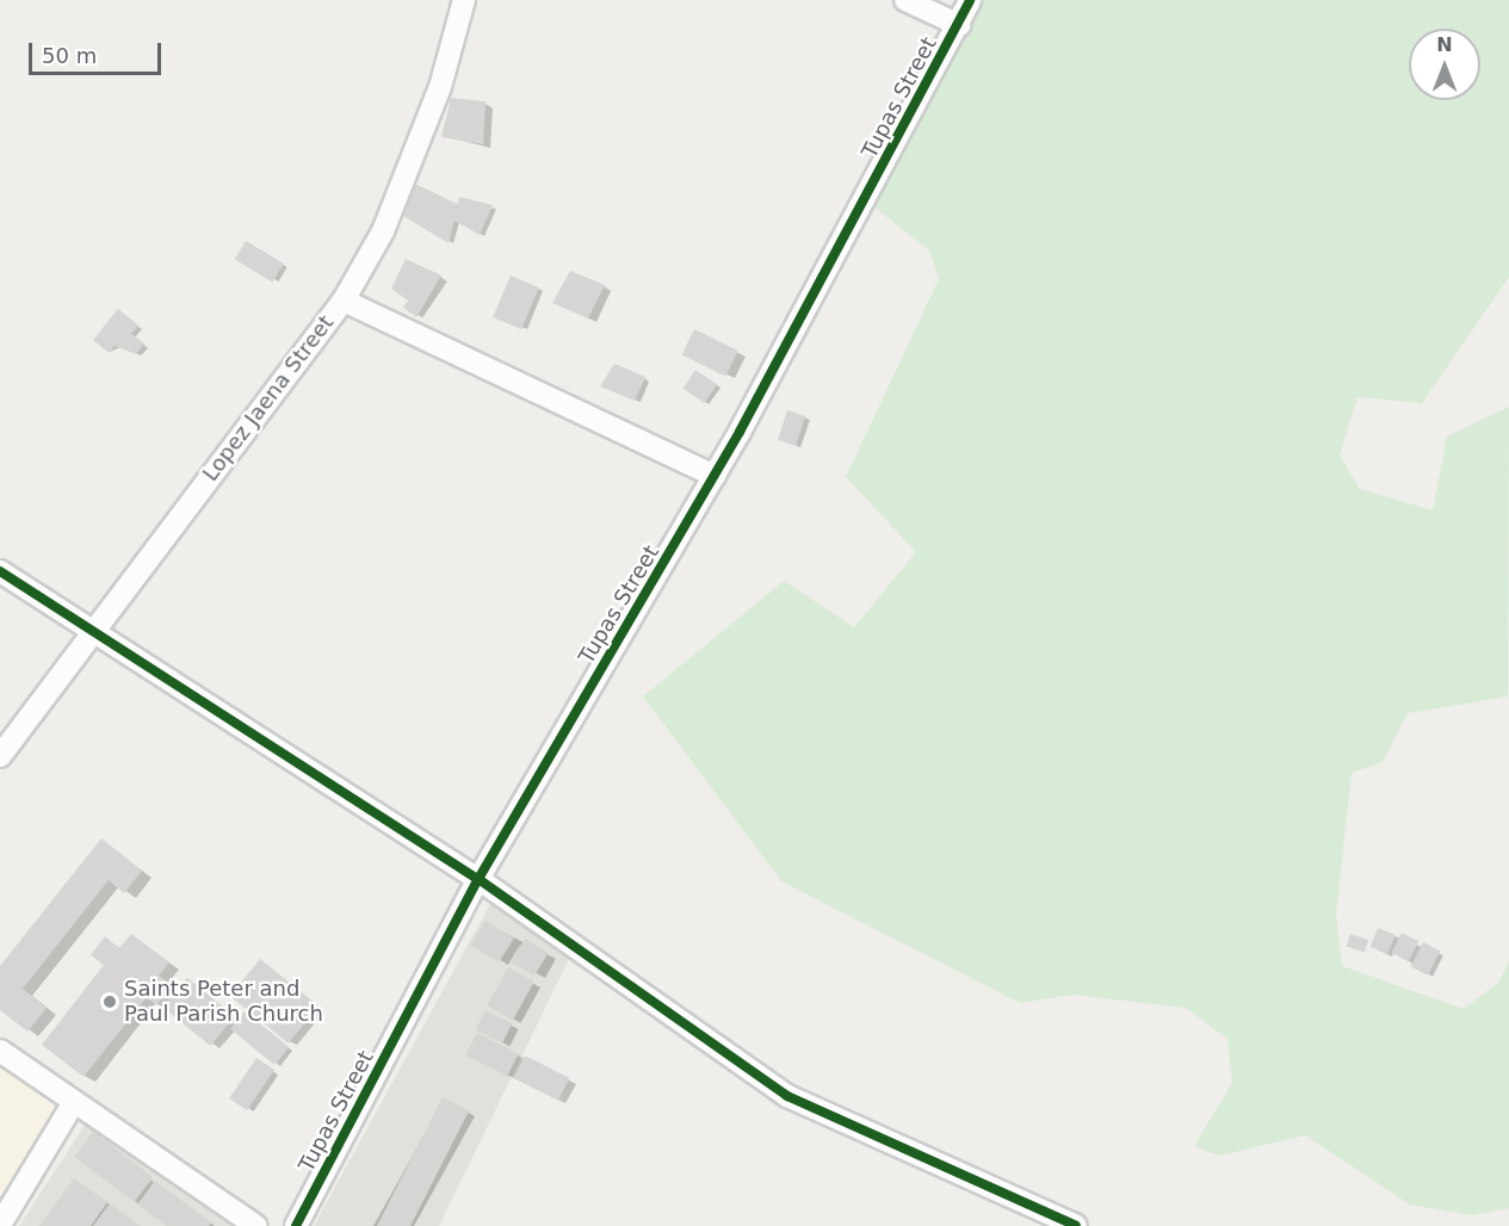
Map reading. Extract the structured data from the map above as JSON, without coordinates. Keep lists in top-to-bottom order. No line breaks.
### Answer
{"streets":{"street":["Tupas Street","Lopez Jaena Street"]},"places":["Saints Peter and Paul Parish Church"],"scale_bar":"50 m","north":"top"}
